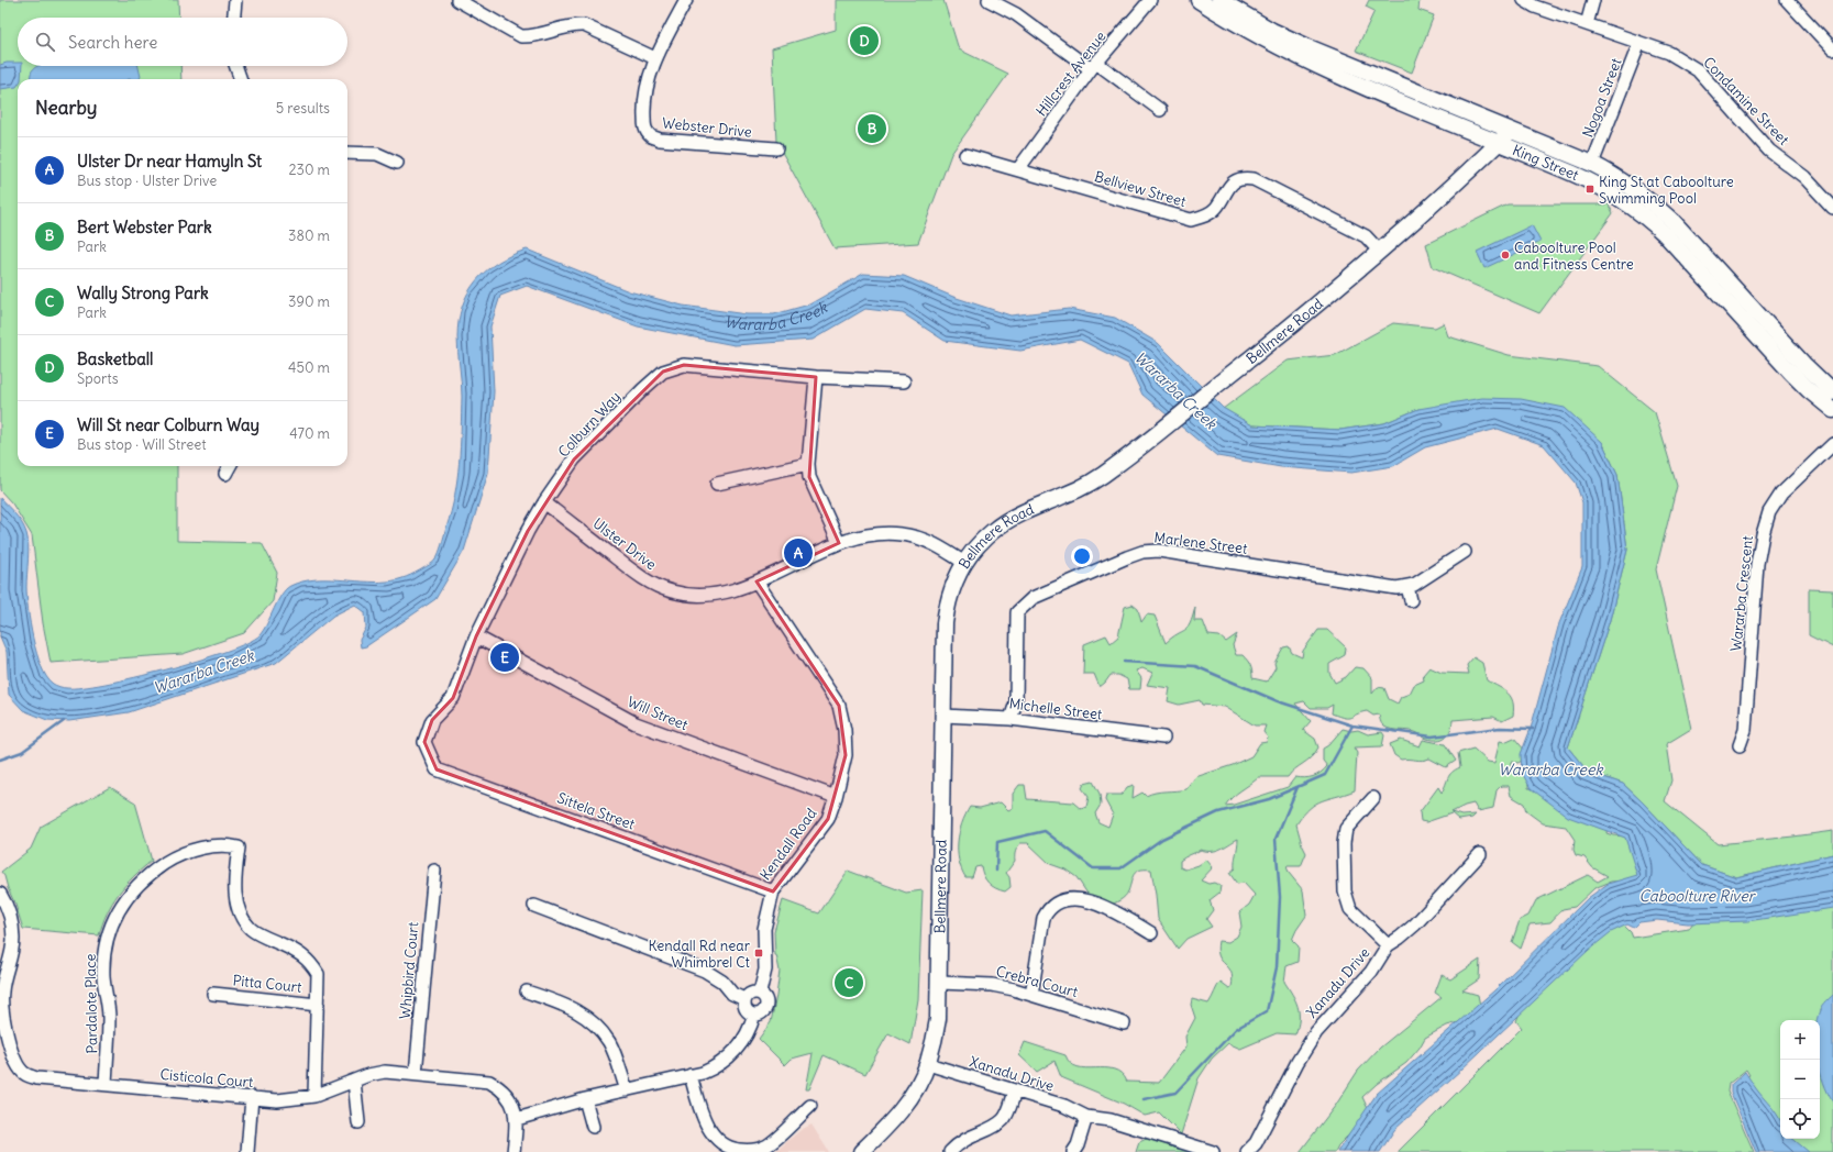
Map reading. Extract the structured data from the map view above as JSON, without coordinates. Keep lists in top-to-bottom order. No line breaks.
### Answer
{"streets":{"main road":["King Street","Bellmere Road"],"street":["Hillcrest Avenue","Nogoa Street","Condamine Street","Webster Drive","Bellview Street","Colburn Way","Marlene Street","Ulster Drive","Wararba Crescent","Michelle Street","Will Street","Sittela Street","Kendall Road","Whipbird Court","Crebra Court","Xanadu Drive","Pitta Court","Pardalote Place","Cisticola Court"]},"crossings":[["Hillcrest Avenue","Bellview Street"],["Nogoa Street","Condamine Street"],["Nogoa Street","King Street"],["King Street","Bellmere Road"],["Bellview Street","Bellmere Road"],["Bellmere Road","Ulster Drive"],["Bellmere Road","Michelle Street"],["Bellmere Road","Crebra Court"],["Bellmere Road","Xanadu Drive"],["Colburn Way","Ulster Drive"],["Colburn Way","Will Street"],["Colburn Way","Sittela Street"],["Marlene Street","Michelle Street"],["Ulster Drive","Kendall Road"],["Will Street","Kendall Road"],["Sittela Street","Kendall Road"],["Whipbird Court","Cisticola Court"],["Pitta Court","Pardalote Place"],["Pardalote Place","Cisticola Court"]],"water":["Wararba Creek","Caboolture River"],"places":{"transit":["King St at Caboolture Swimming Pool","Kendall Rd near Whimbrel Ct"],"other":["Caboolture Pool and Fitness Centre"]},"page":{"search":"Search here","pins":["D","B","A","E","C"],"heading":["Nearby","5 results"],"list":[{"mark":"A","name":"Ulster Dr near Hamyln St","note":"Bus stop · Ulster Drive","value":"230 m"},{"mark":"B","name":"Bert Webster Park","note":"Park","value":"380 m"},{"mark":"C","name":"Wally Strong Park","note":"Park","value":"390 m"},{"mark":"D","name":"Basketball","note":"Sports","value":"450 m"},{"mark":"E","name":"Will St near Colburn Way","note":"Bus stop · Will Street","value":"470 m"}],"map_buttons":["+","−"]}}
